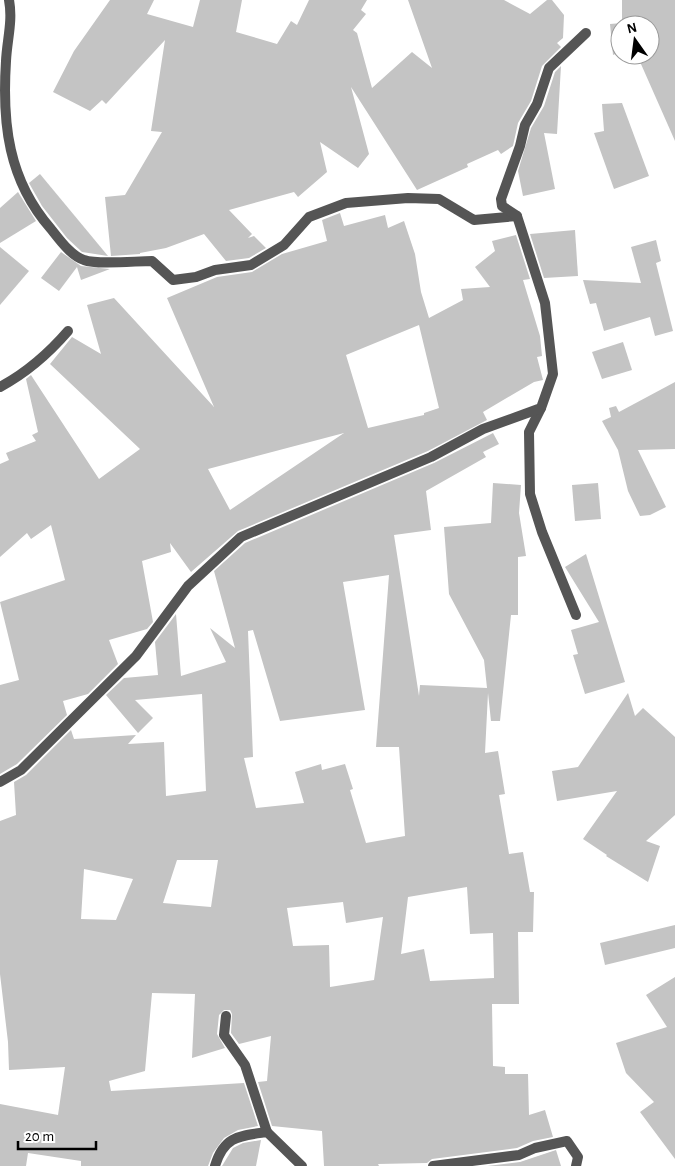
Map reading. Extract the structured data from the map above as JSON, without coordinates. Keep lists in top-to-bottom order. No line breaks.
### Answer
{"scale_bar":"20 m","north":"top"}
